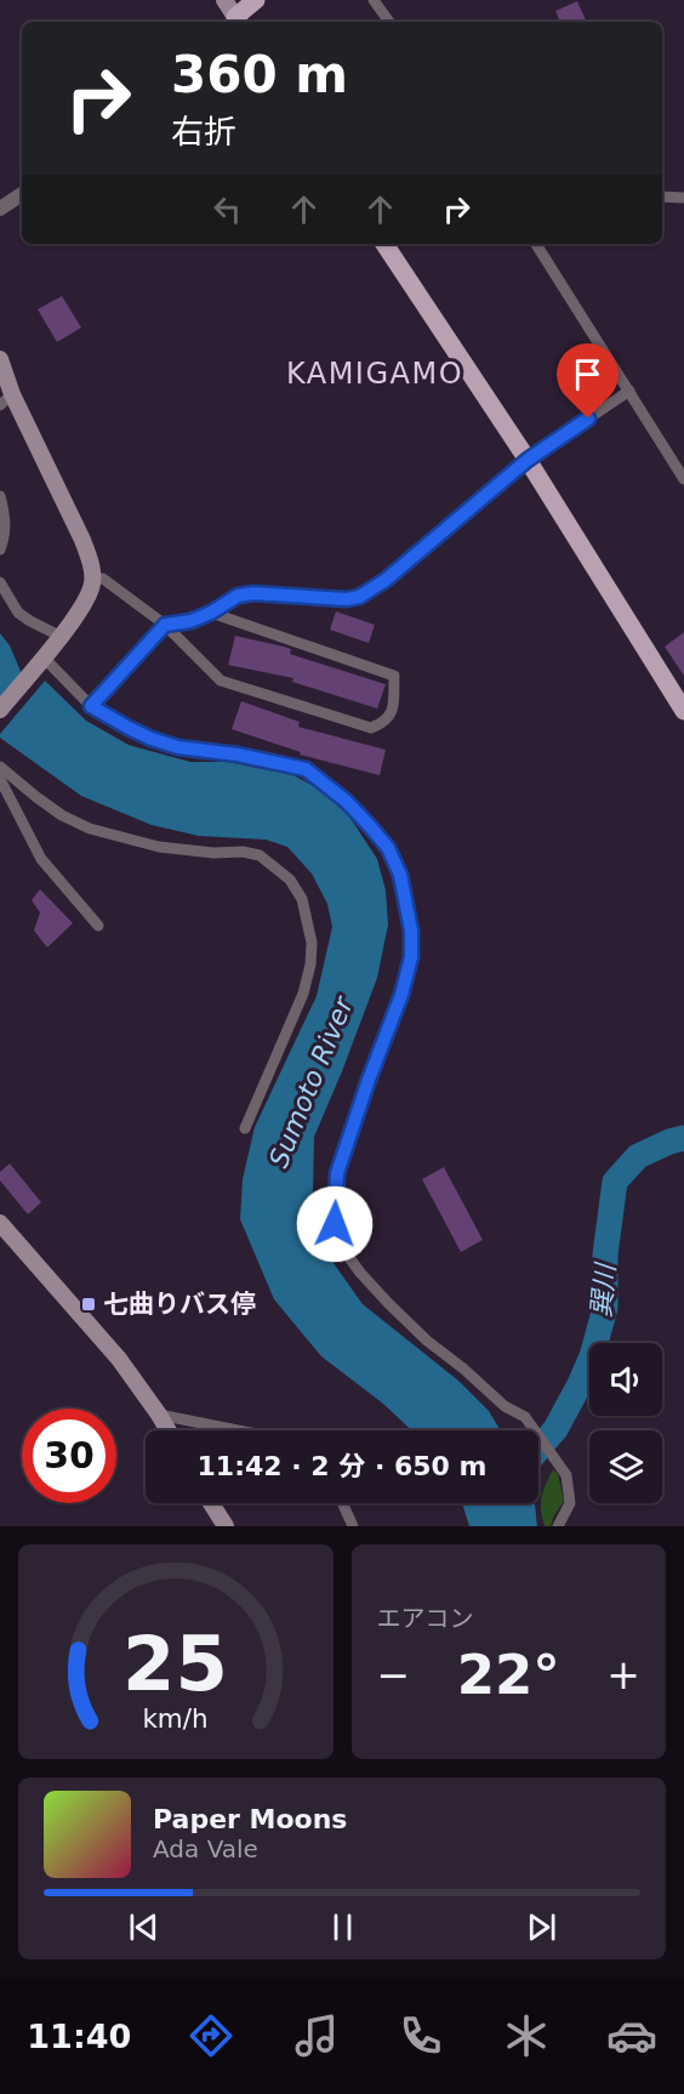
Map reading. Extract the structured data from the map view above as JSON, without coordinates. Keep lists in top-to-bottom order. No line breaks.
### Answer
{"districts":["KAMIGAMO"],"water":["Sumoto River","巽川"],"places":{"transit":["七曲りバス停"]},"page":{"turn":["360 m","右折"],"limit":"30","trip":"11:42 · 2 分 · 650 m","tile":"エアコン","heat":["−","22°","+"],"song":["Paper Moons","Ada Vale"],"tabs":"11:40","gauge":["25","km/h"]}}
